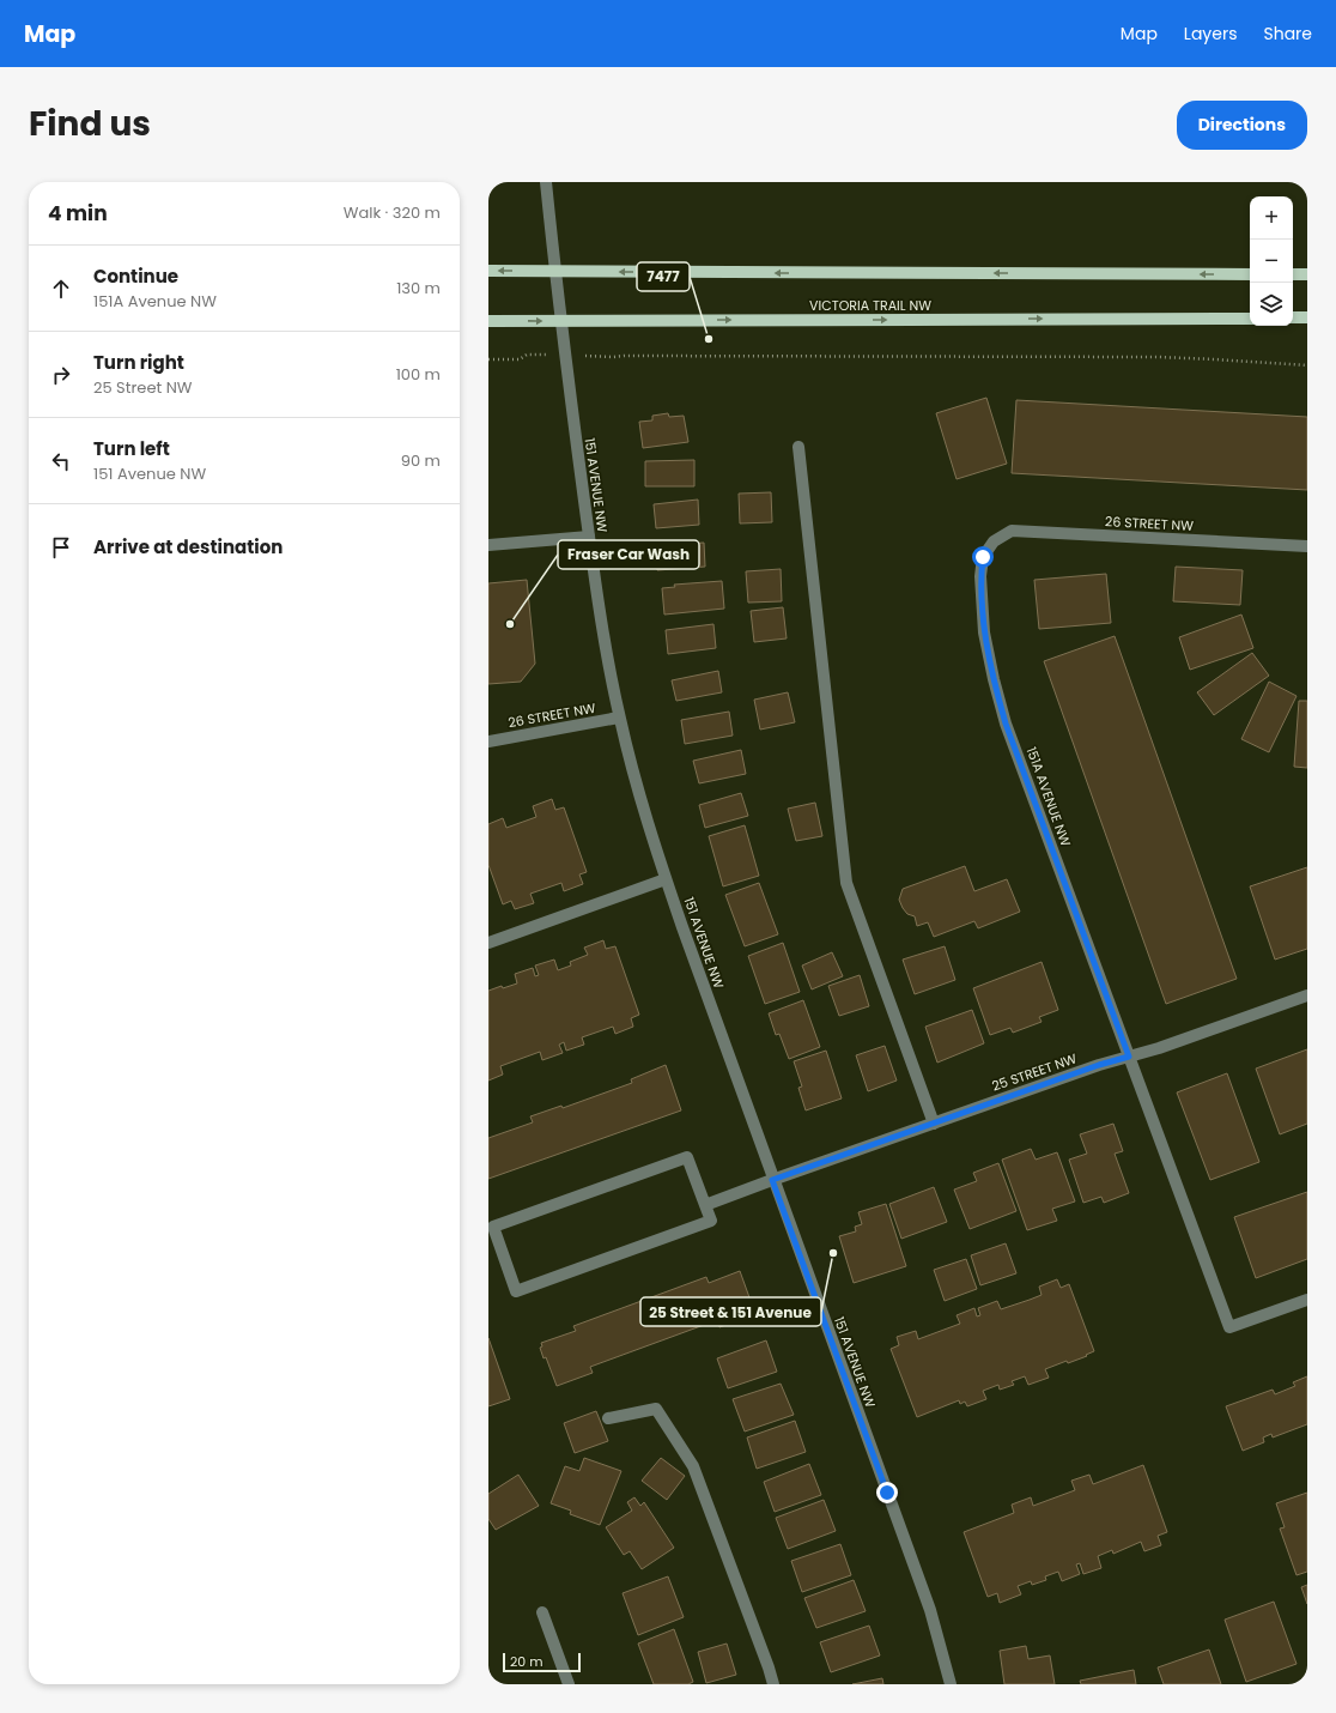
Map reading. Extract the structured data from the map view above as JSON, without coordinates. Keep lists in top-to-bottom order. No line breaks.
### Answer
{"streets":{"main road":["VICTORIA TRAIL NW"],"street":["151 AVENUE NW","26 STREET NW","151A AVENUE NW","25 STREET NW"]},"crossings":[["VICTORIA TRAIL NW","151 AVENUE NW"],["151 AVENUE NW","26 STREET NW"],["151 AVENUE NW","25 STREET NW"],["26 STREET NW","151A AVENUE NW"],["151A AVENUE NW","25 STREET NW"]],"places":["7477","Fraser Car Wash","25 Street & 151 Avenue"],"scale_bar":"20 m","page":{"header":"Map","nav":["Map","Layers","Share"],"title":"Find us","buttons":"Directions","heading":["4 min","Walk · 320 m"],"map_buttons":["+","−"],"list":[["Continue","151A Avenue NW","130 m"],["Turn right","25 Street NW","100 m"],["Turn left","151 Avenue NW","90 m"],"Arrive at destination"],"scale":"20 m"}}
